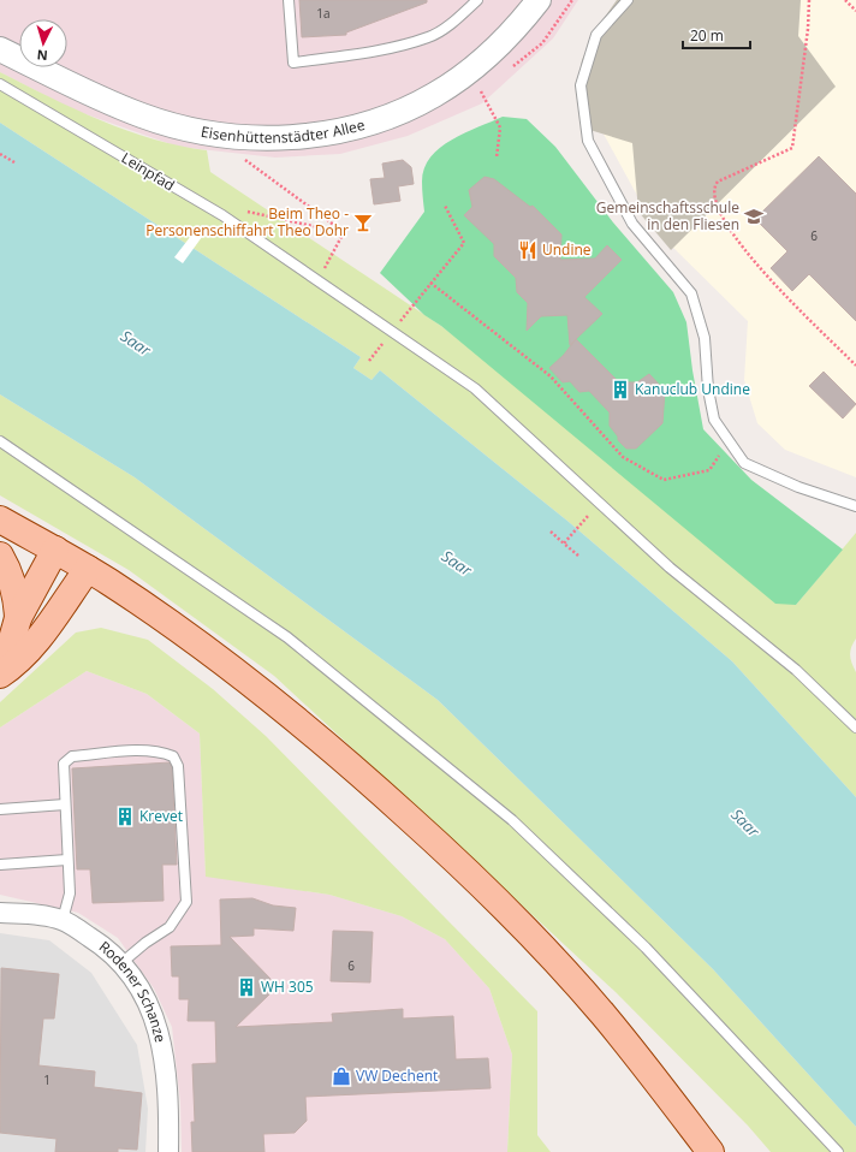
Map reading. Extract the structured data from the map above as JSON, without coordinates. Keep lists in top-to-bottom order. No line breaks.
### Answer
{"streets":{"street":["Eisenhüttenstädter Allee","Rodener Schanze"],"lane":["Leinpfad"]},"water":["Saar"],"places":{"school or university":["Gemeinschaftsschule in den Fliesen"],"bar":["Beim Theo - Personenschiffahrt Theo Dohr"],"restaurant":["Undine"],"building":["Kanuclub Undine","Krevet","WH 305"],"shop":["VW Dechent"]},"house_numbers":["1a","6","6","1"],"scale_bar":"20 m","north":"bottom"}
